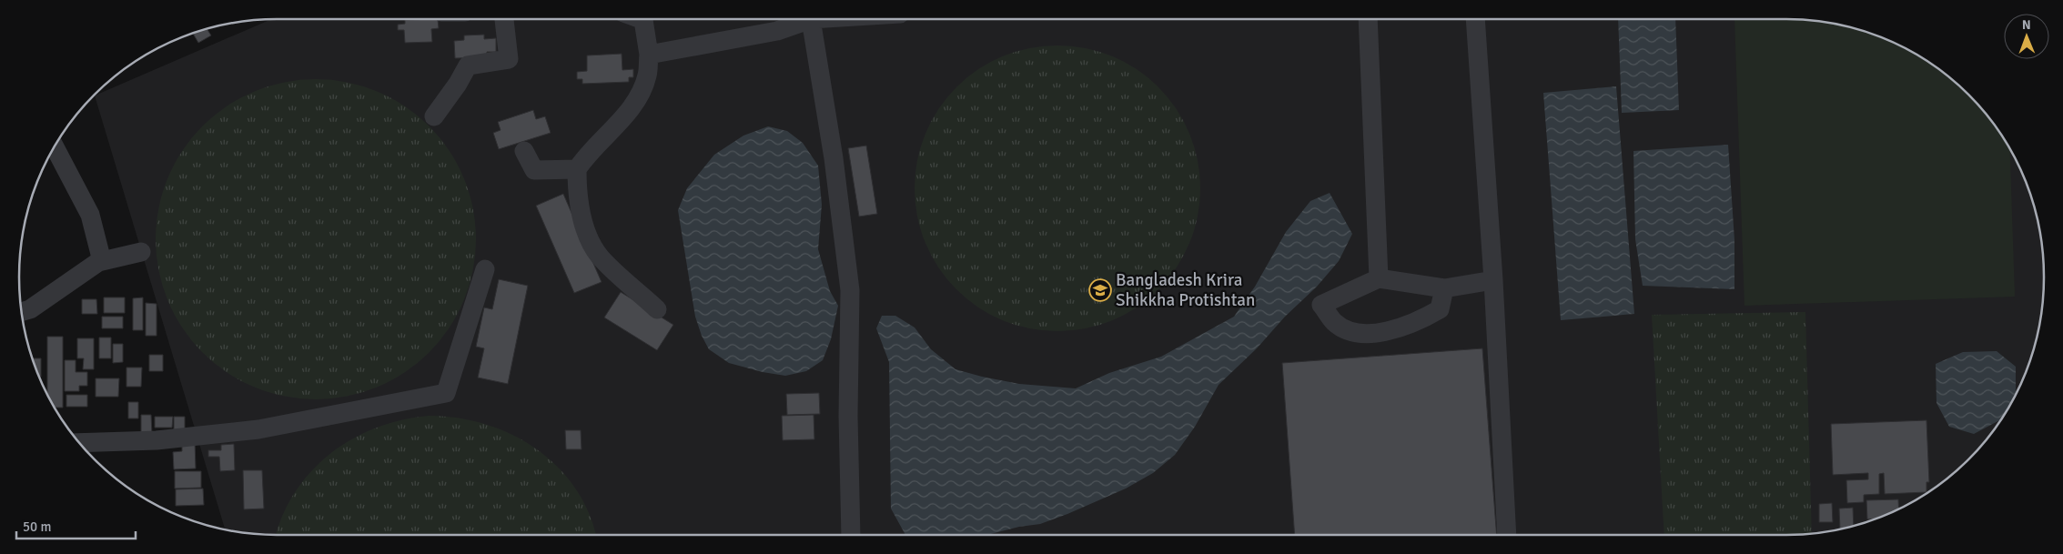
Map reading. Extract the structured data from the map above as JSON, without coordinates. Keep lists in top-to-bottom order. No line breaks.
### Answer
{"places":{"school or university":["Bangladesh Krira Shikkha Protishtan"]},"scale_bar":"50 m","north":"top"}
